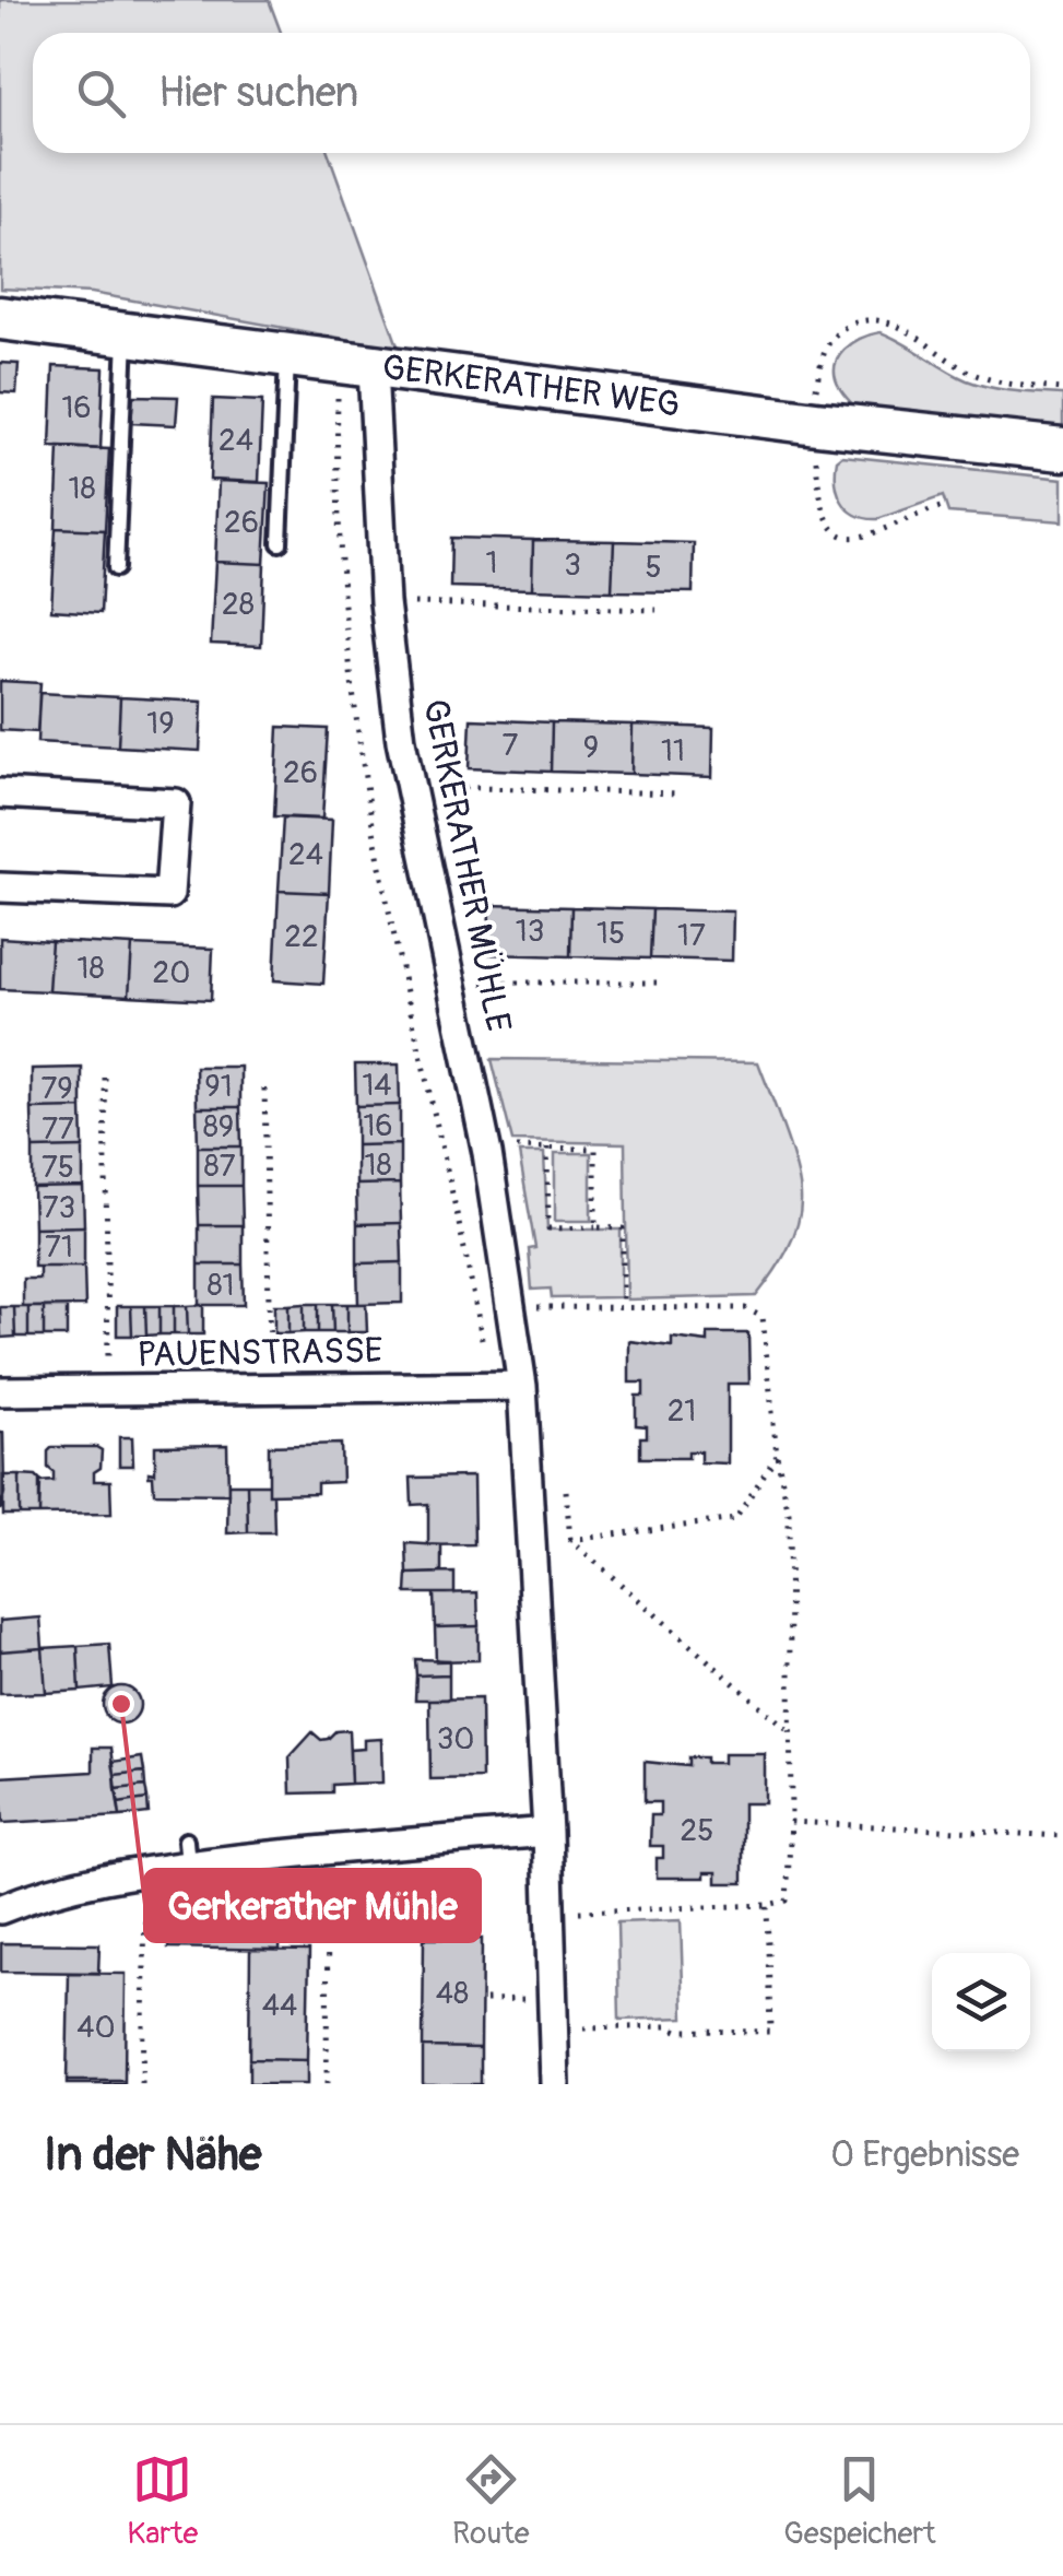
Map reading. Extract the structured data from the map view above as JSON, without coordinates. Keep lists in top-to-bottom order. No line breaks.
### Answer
{"streets":{"street":["GERKERATHER WEG","GERKERATHER MÜHLE","PAUENSTRASSE"]},"crossings":[["GERKERATHER WEG","GERKERATHER MÜHLE"],["GERKERATHER MÜHLE","PAUENSTRASSE"]],"places":["Gerkerather Mühle"],"house_numbers":["16","24","18","26","1","3","5","28","19","7","9","11","26","24","13","15","17","22","18","20","14","91","79","16","89","77","18","87","75","73","71","81","21","30","25","48","44","40"],"page":{"search":"Hier suchen","heading":["In der Nähe","0 Ergebnisse"],"nav":["Karte","Route","Gespeichert"]}}
